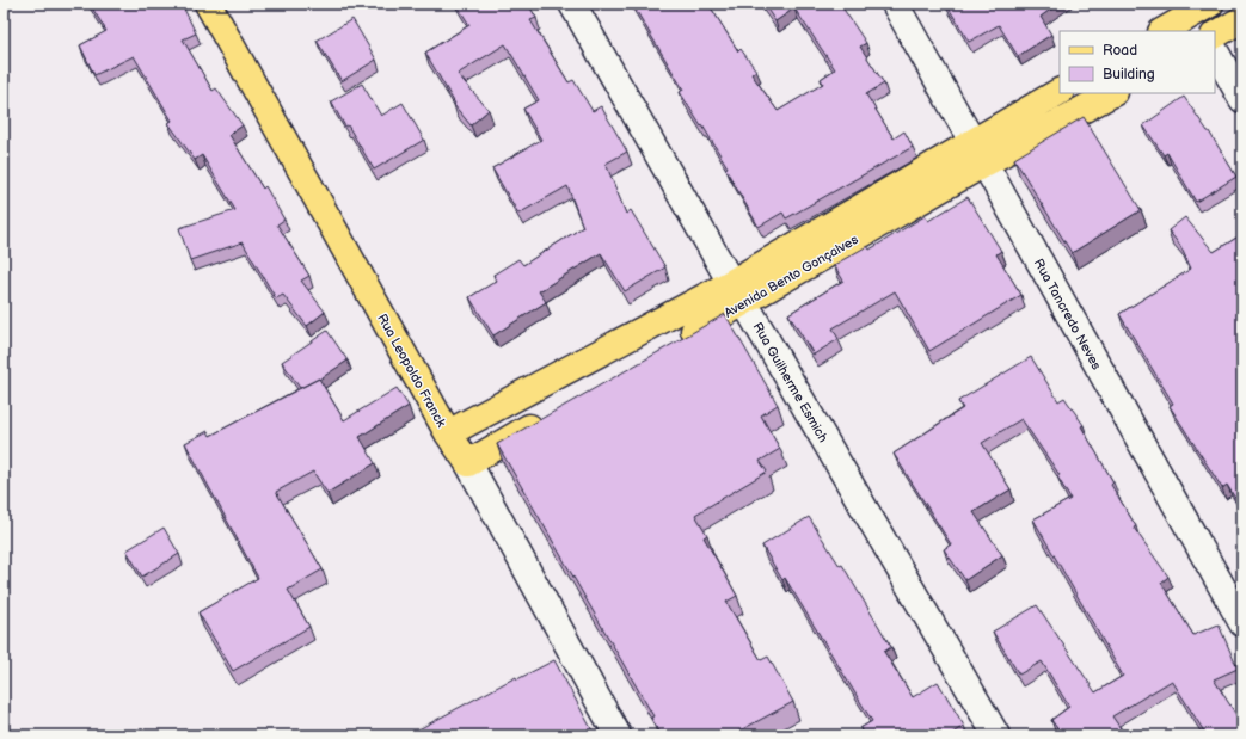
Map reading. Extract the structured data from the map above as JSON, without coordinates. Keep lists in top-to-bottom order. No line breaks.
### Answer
{"streets":{"main road":["Avenida Bento Gonçalves","Rua Leopoldo Franck"],"street":["Rua Tancredo Neves","Rua Guilherme Esmich"]},"crossings":[["Avenida Bento Gonçalves","Rua Tancredo Neves"],["Avenida Bento Gonçalves","Rua Leopoldo Franck"],["Avenida Bento Gonçalves","Rua Guilherme Esmich"]],"legend":["Road","Building"]}
